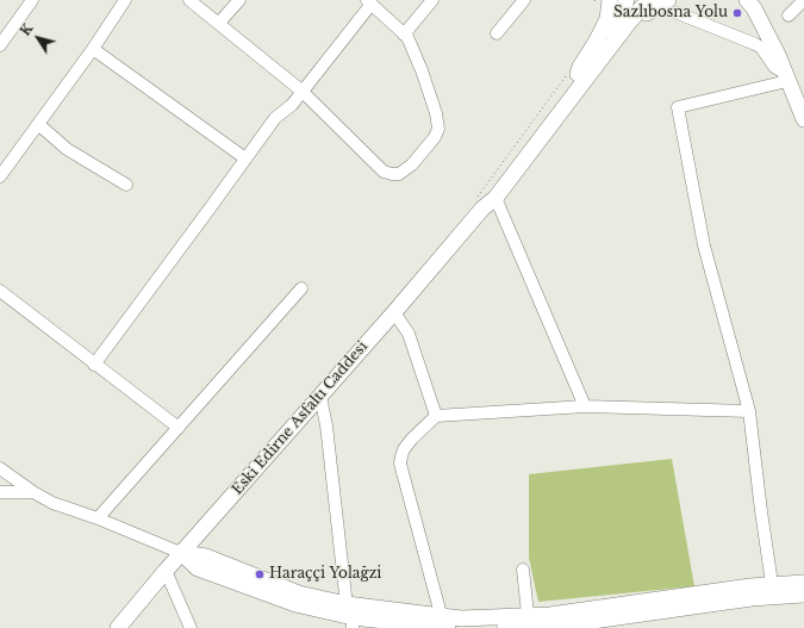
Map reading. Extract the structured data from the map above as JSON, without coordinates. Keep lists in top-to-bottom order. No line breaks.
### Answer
{"streets":{"main road":["Eski Edirne Asfaltı Caddesi"]},"places":["Sazlıbosna Yolu","Haraççi Yolağzi"],"north":"top left"}
